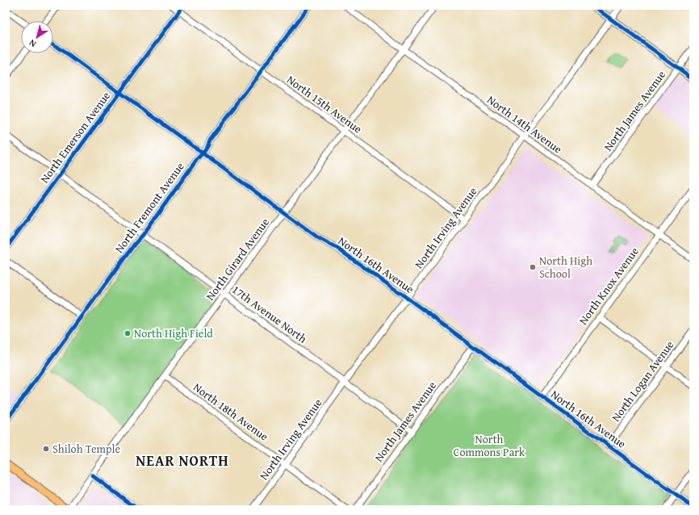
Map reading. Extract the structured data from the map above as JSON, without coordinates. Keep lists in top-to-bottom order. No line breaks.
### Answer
{"streets":{"street":["North 15th Avenue","North James Avenue","North 14th Avenue","North Emerson Avenue","North Fremont Avenue","North Irving Avenue","North Girard Avenue","North 16th Avenue","North Knox Avenue","17th Avenue North","North Logan Avenue","North 18th Avenue"]},"crossings":[["North 15th Avenue","North Emerson Avenue"],["North 15th Avenue","North Fremont Avenue"],["North 15th Avenue","North Irving Avenue"],["North 15th Avenue","North Girard Avenue"],["North James Avenue","North 14th Avenue"],["North James Avenue","North 16th Avenue"],["North James Avenue","17th Avenue North"],["North 14th Avenue","North Irving Avenue"],["North 14th Avenue","North Girard Avenue"],["North 14th Avenue","North Knox Avenue"],["North Emerson Avenue","North 16th Avenue"],["North Emerson Avenue","17th Avenue North"],["North Fremont Avenue","North 16th Avenue"],["North Fremont Avenue","17th Avenue North"],["North Irving Avenue","North 16th Avenue"],["North Irving Avenue","17th Avenue North"],["North Irving Avenue","North 18th Avenue"],["North Girard Avenue","North 16th Avenue"],["North Girard Avenue","17th Avenue North"],["North Girard Avenue","North 18th Avenue"],["North 16th Avenue","North Knox Avenue"],["North 16th Avenue","North Logan Avenue"]],"districts":["NEAR NORTH"],"parks":["North Commons Park"],"places":["North High School","North High Field","Shiloh Temple"],"north":"bottom left"}
